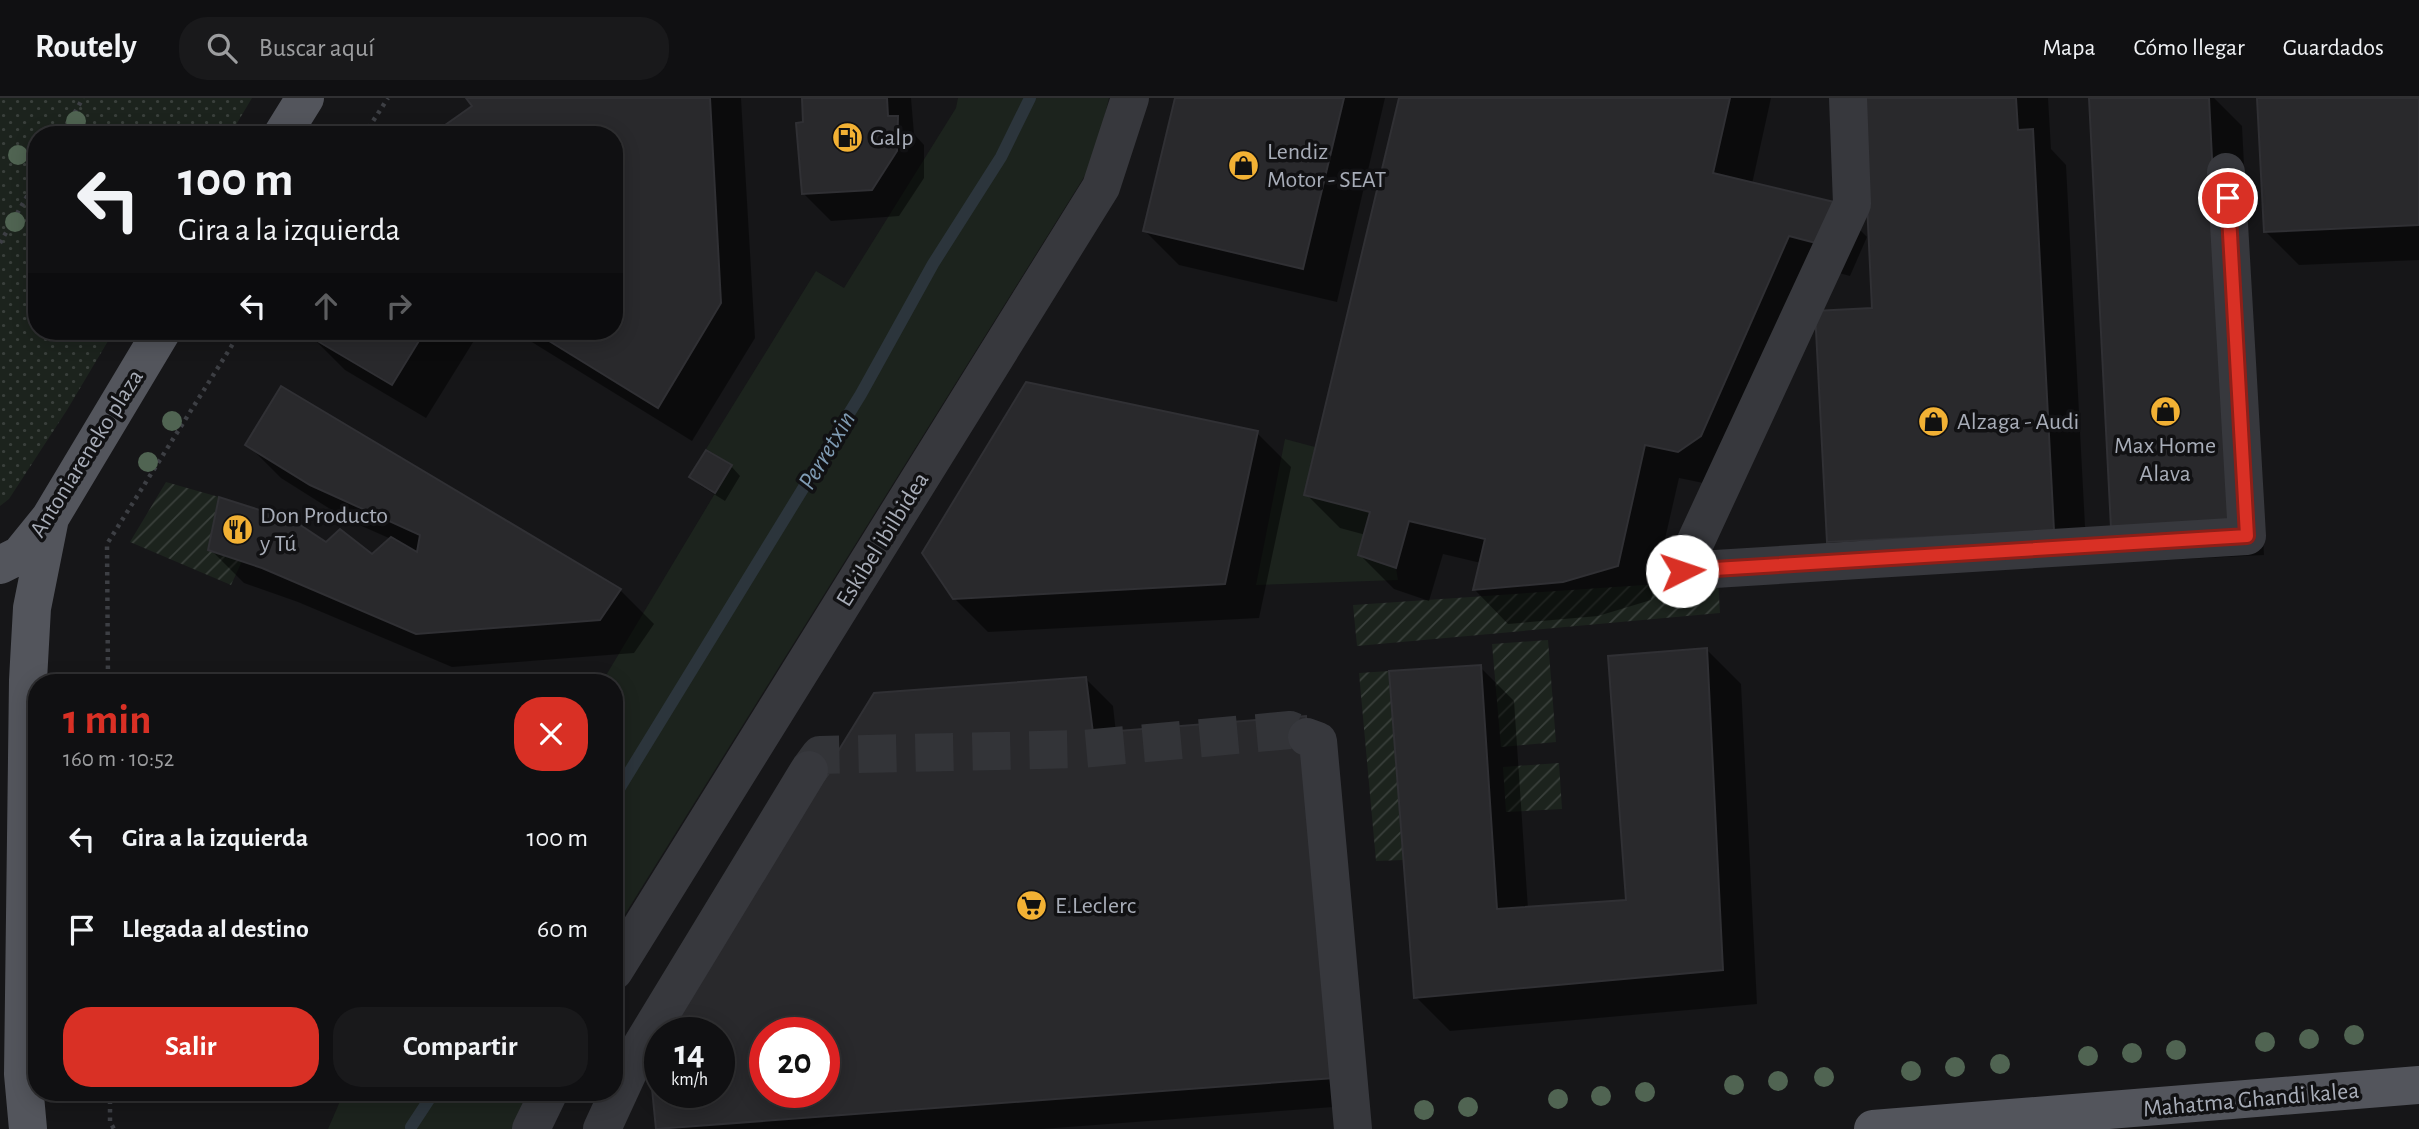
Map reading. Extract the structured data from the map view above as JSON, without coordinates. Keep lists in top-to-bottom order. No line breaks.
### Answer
{"streets":{"main road":["Antoniareneko plaza","Mahatma Ghandi kalea"],"street":["Eskibel ibilbidea"]},"water":["Perretxin"],"places":{"fuel station":["Galp"],"shop":["Lendiz Motor - SEAT","Max Home Alava","Alzaga - Audi"],"restaurant":["Don Producto y Tú"],"supermarket":["E.Leclerc"]},"page":{"header":"Routely","search":"Buscar aquí","nav":["Mapa","Cómo llegar","Guardados"],"turn":["100 m","Gira a la izquierda"],"heading":["1 min","160 m · 10:52"],"list":[{"name":"Gira a la izquierda","value":"100 m"},{"name":"Llegada al destino","value":"60 m"}],"buttons":["Salir","Compartir"],"speed":"14 km/h","limit":"20"}}
